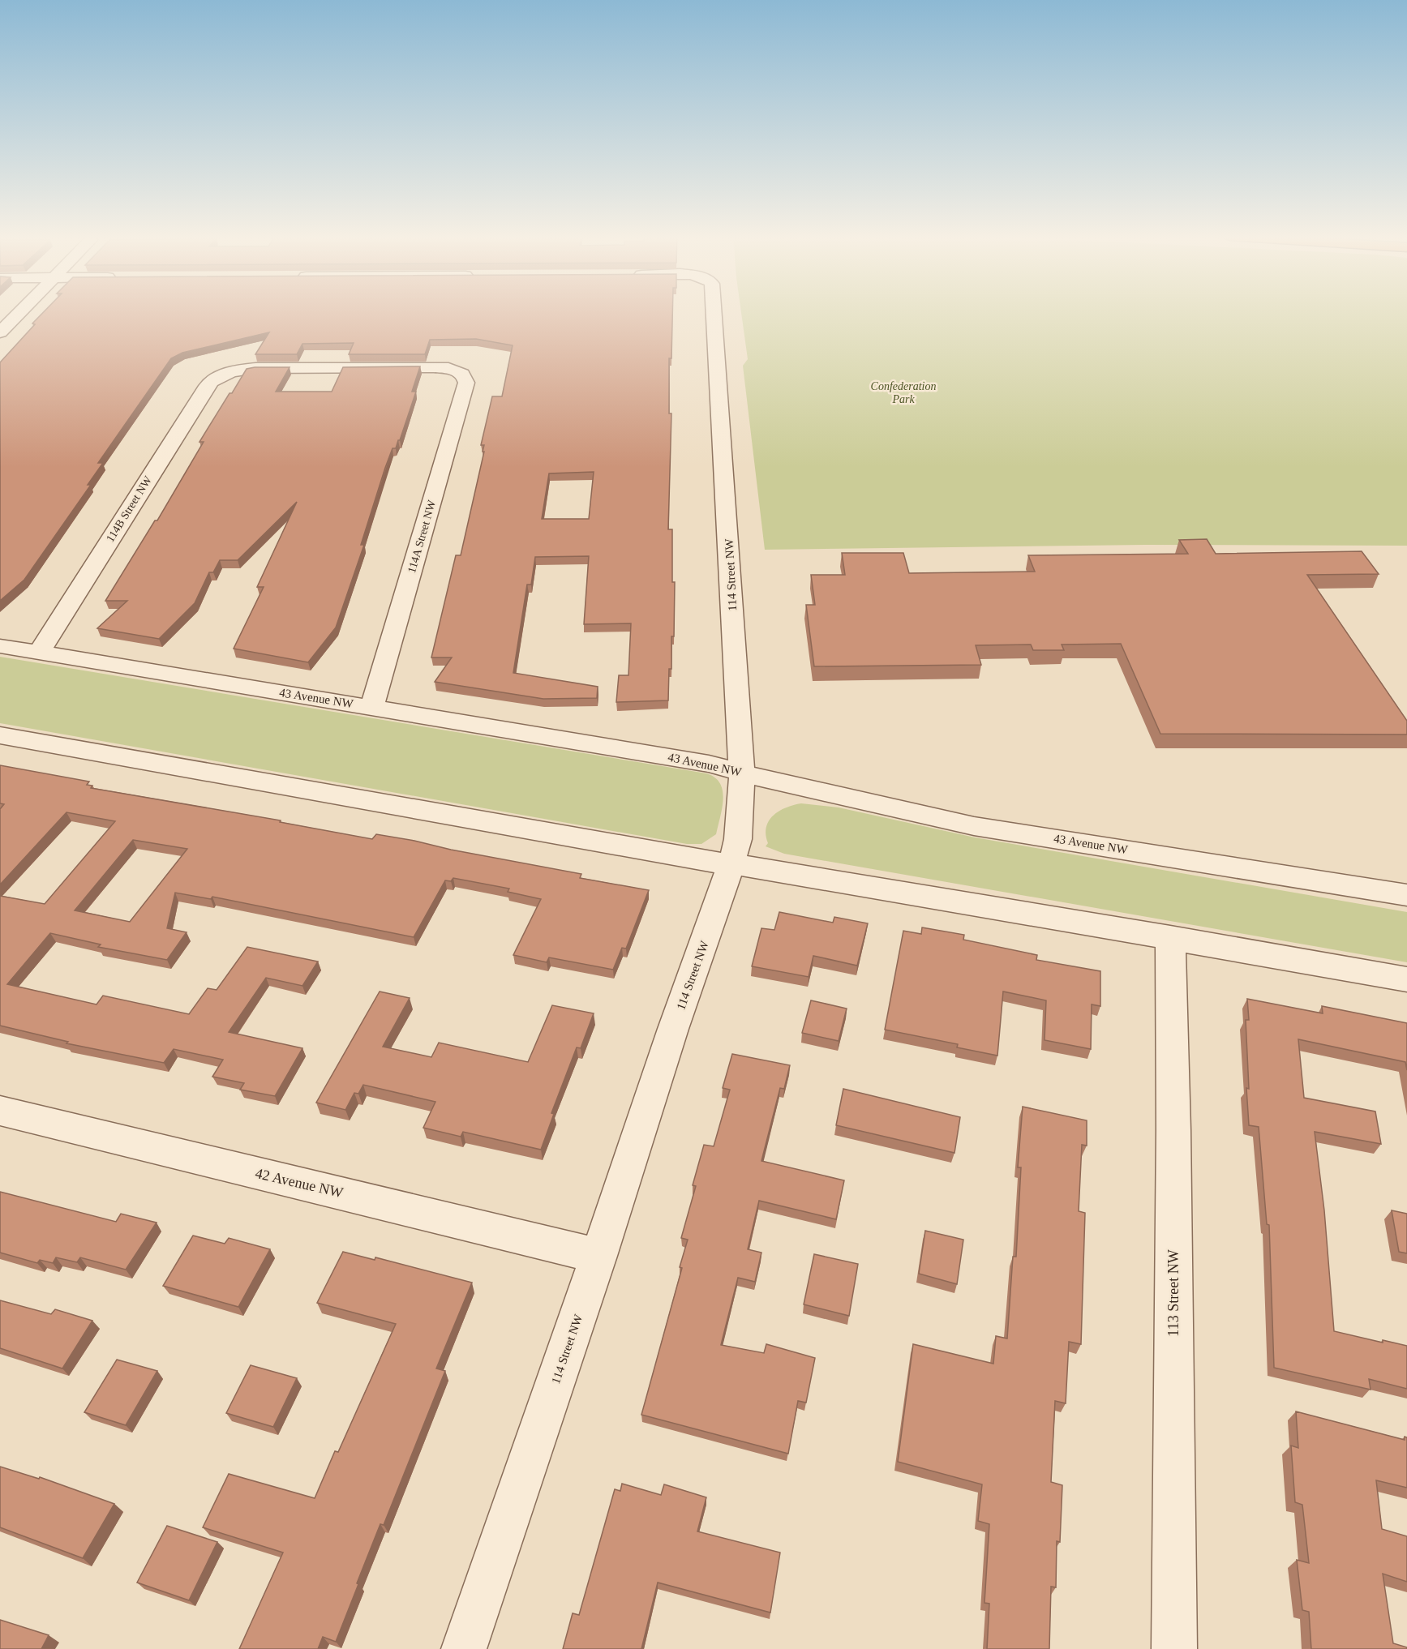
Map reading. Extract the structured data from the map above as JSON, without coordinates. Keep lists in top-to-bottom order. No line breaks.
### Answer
{"streets":{"street":["114B Street NW","114A Street NW","114 Street NW","43 Avenue NW","42 Avenue NW","113 Street NW"]},"crossings":[["114B Street NW","114A Street NW"],["114B Street NW","43 Avenue NW"],["114A Street NW","43 Avenue NW"],["114 Street NW","43 Avenue NW"],["114 Street NW","42 Avenue NW"]],"parks":["Confederation Park"]}
